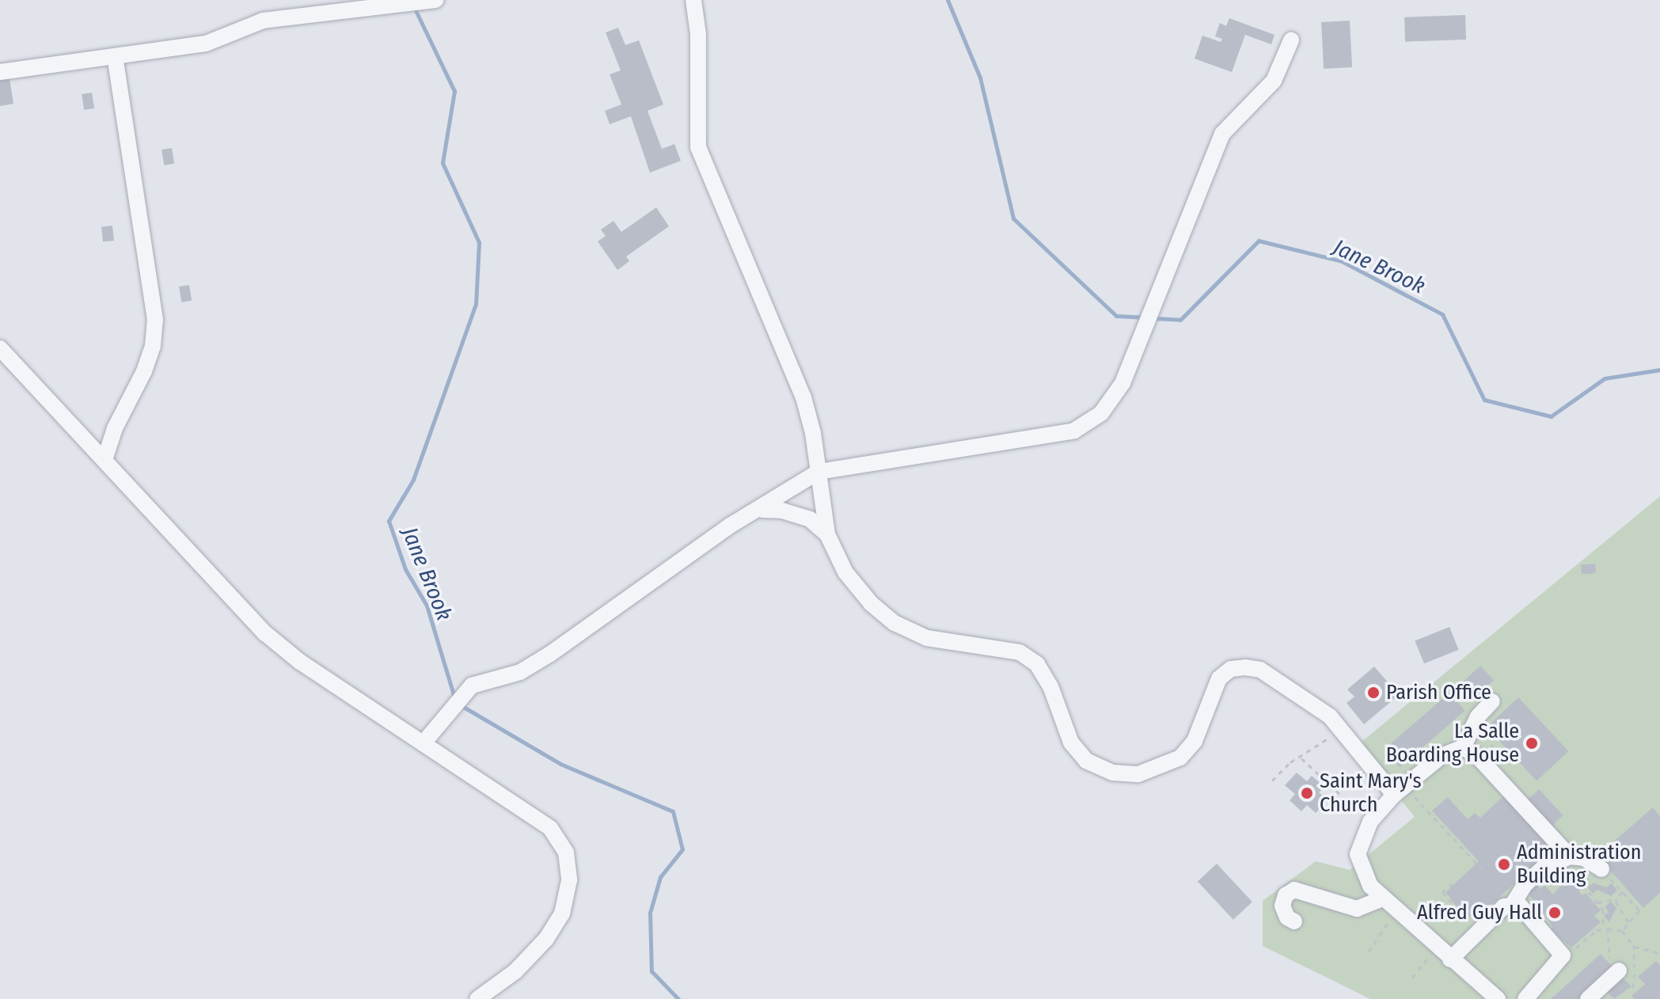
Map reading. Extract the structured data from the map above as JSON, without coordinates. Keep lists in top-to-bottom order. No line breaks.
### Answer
{"water":["Jane Brook"],"places":["Parish Office","La Salle Boarding House","Saint Mary's Church","Administration Building","Alfred Guy Hall"]}
